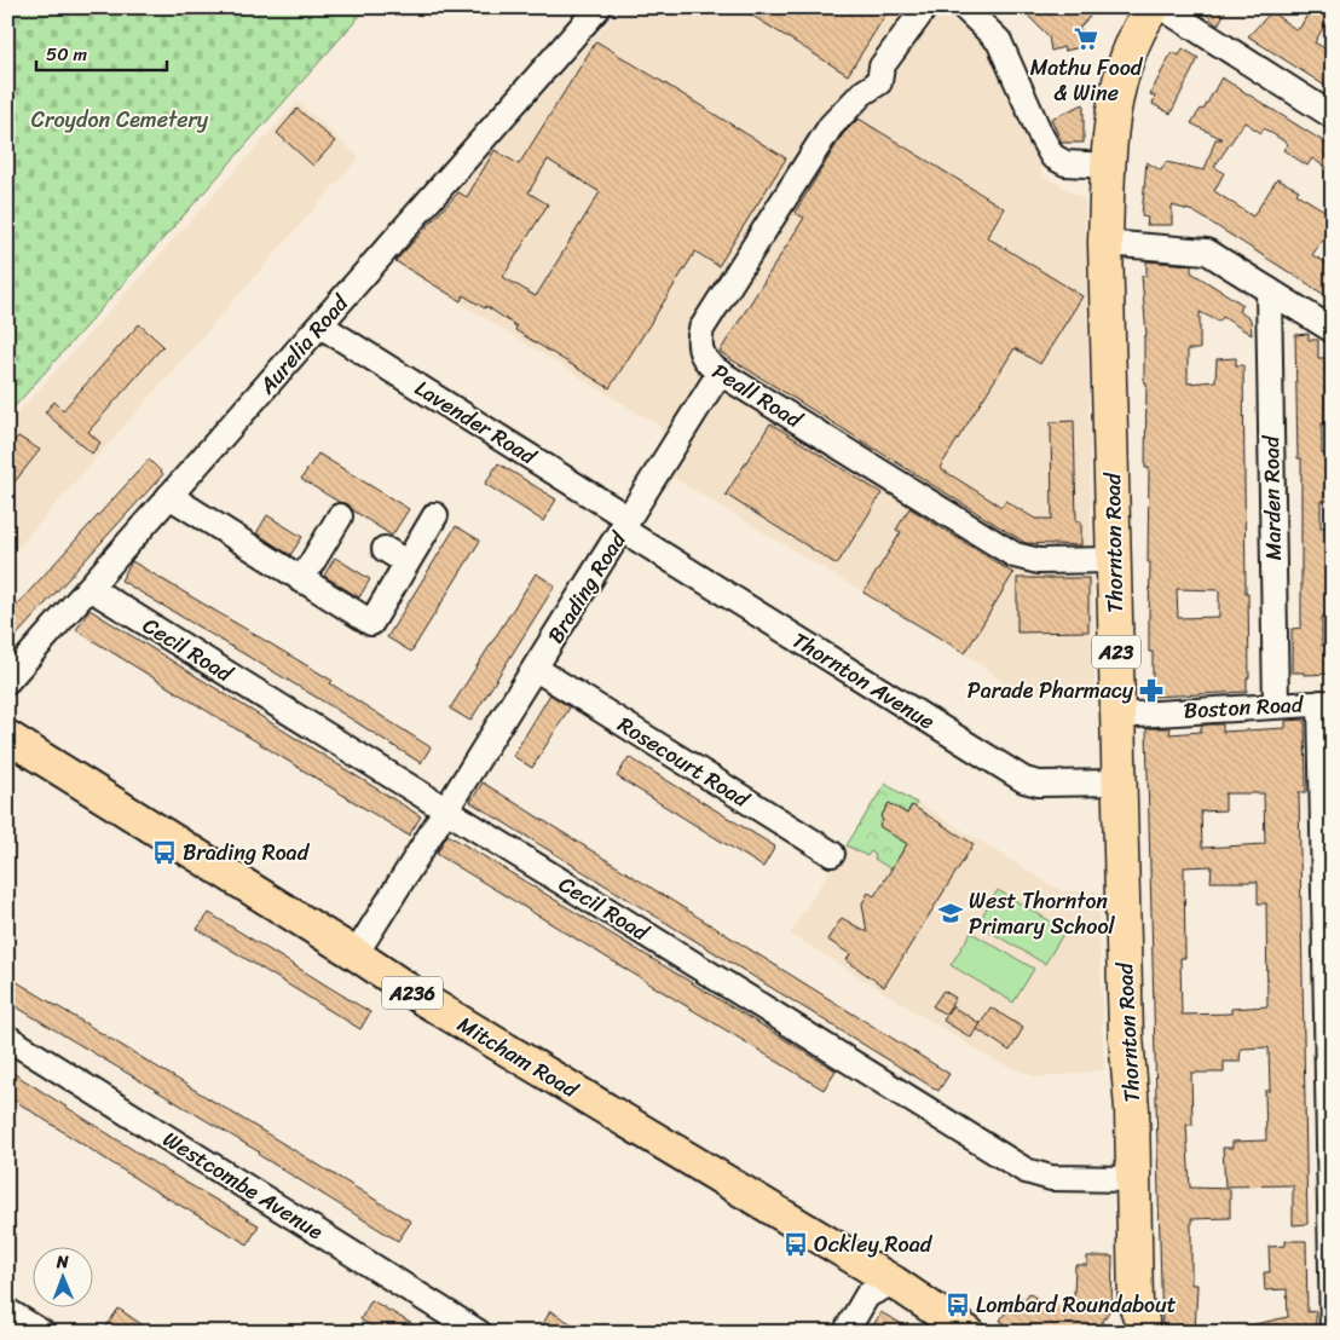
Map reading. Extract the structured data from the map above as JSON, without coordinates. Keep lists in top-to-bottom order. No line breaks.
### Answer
{"streets":{"highway":["Thornton Road","A23"],"main road":["A236","Mitcham Road"],"street":["Aurelia Road","Peall Road","Lavender Road","Marden Road","Brading Road","Cecil Road","Thornton Avenue","Boston Road","Rosecourt Road","Westcombe Avenue"]},"crossings":[["Aurelia Road","Lavender Road"],["Aurelia Road","Cecil Road"],["Peall Road","Thornton Road"],["Peall Road","Brading Road"],["Lavender Road","Brading Road"],["Lavender Road","Thornton Avenue"],["Marden Road","Boston Road"],["Thornton Road","Cecil Road"],["Thornton Road","Thornton Avenue"],["Thornton Road","Boston Road"],["Brading Road","Cecil Road"],["Brading Road","Thornton Avenue"],["Brading Road","Rosecourt Road"],["Brading Road","Mitcham Road"]],"parks":["Croydon Cemetery"],"places":{"supermarket":["Mathu Food & Wine"],"pharmacy":["Parade Pharmacy"],"bus stop":["Brading Road","Ockley Road","Lombard Roundabout"],"school or university":["West Thornton Primary School"]},"scale_bar":"50 m","north":"top"}
